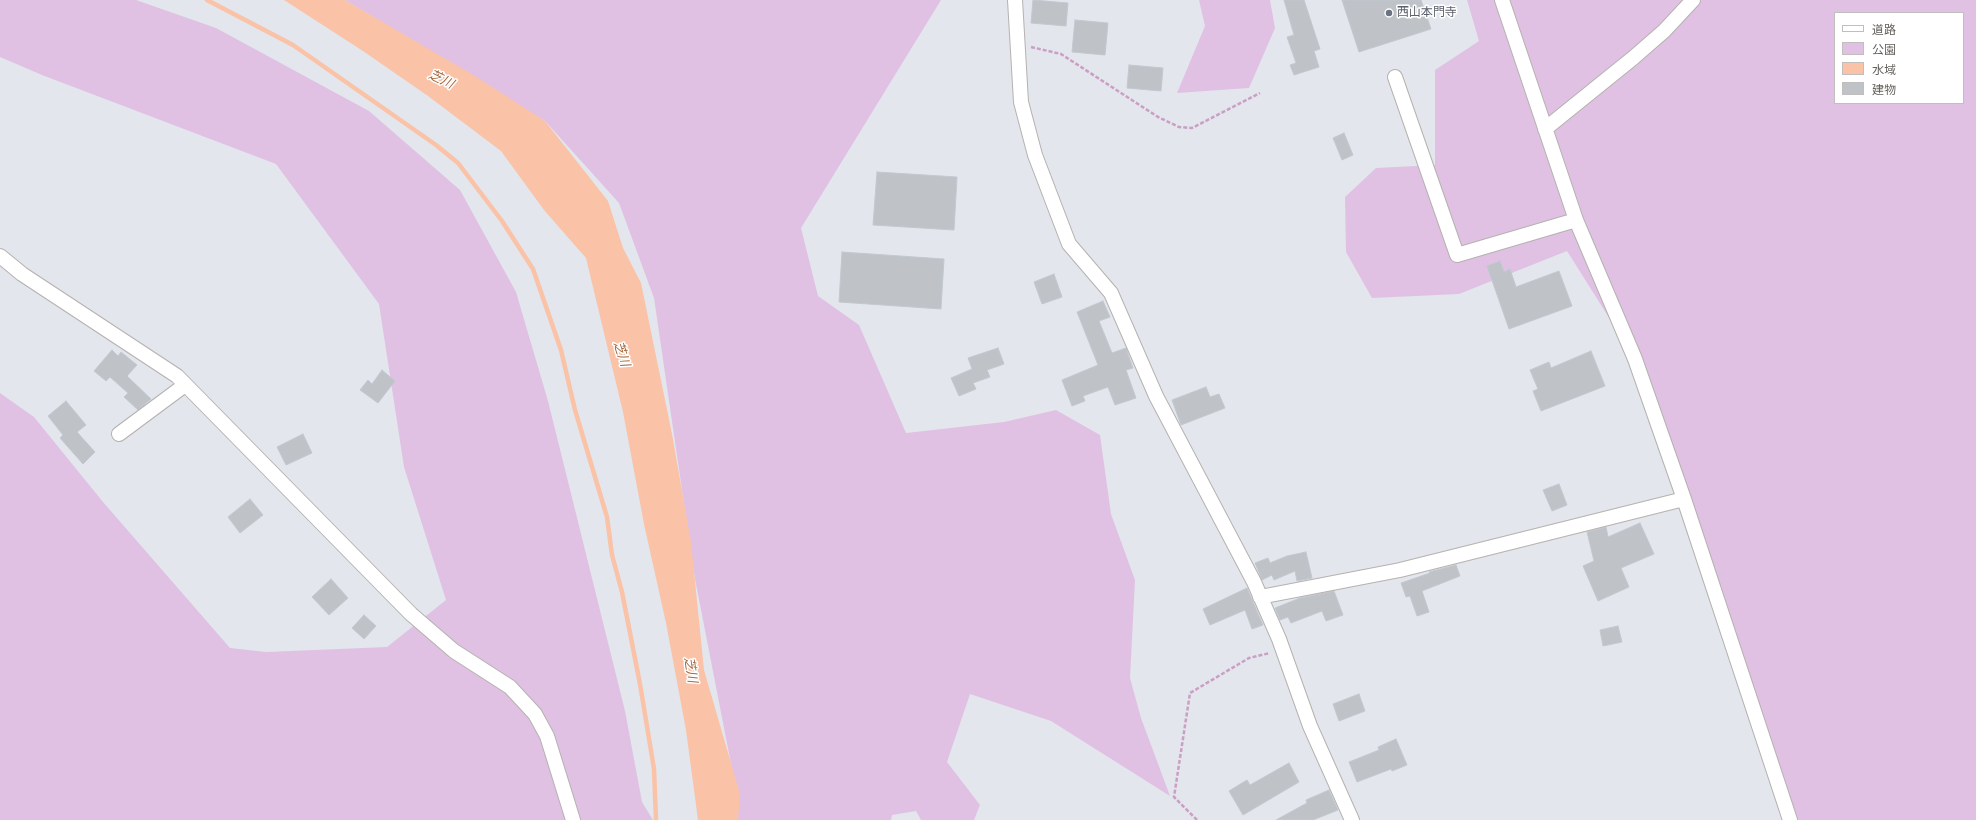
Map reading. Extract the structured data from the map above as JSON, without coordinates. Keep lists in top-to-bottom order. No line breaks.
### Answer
{"water":["芝川"],"places":["西山本門寺"],"legend":["道路","公園","水域","建物"]}
